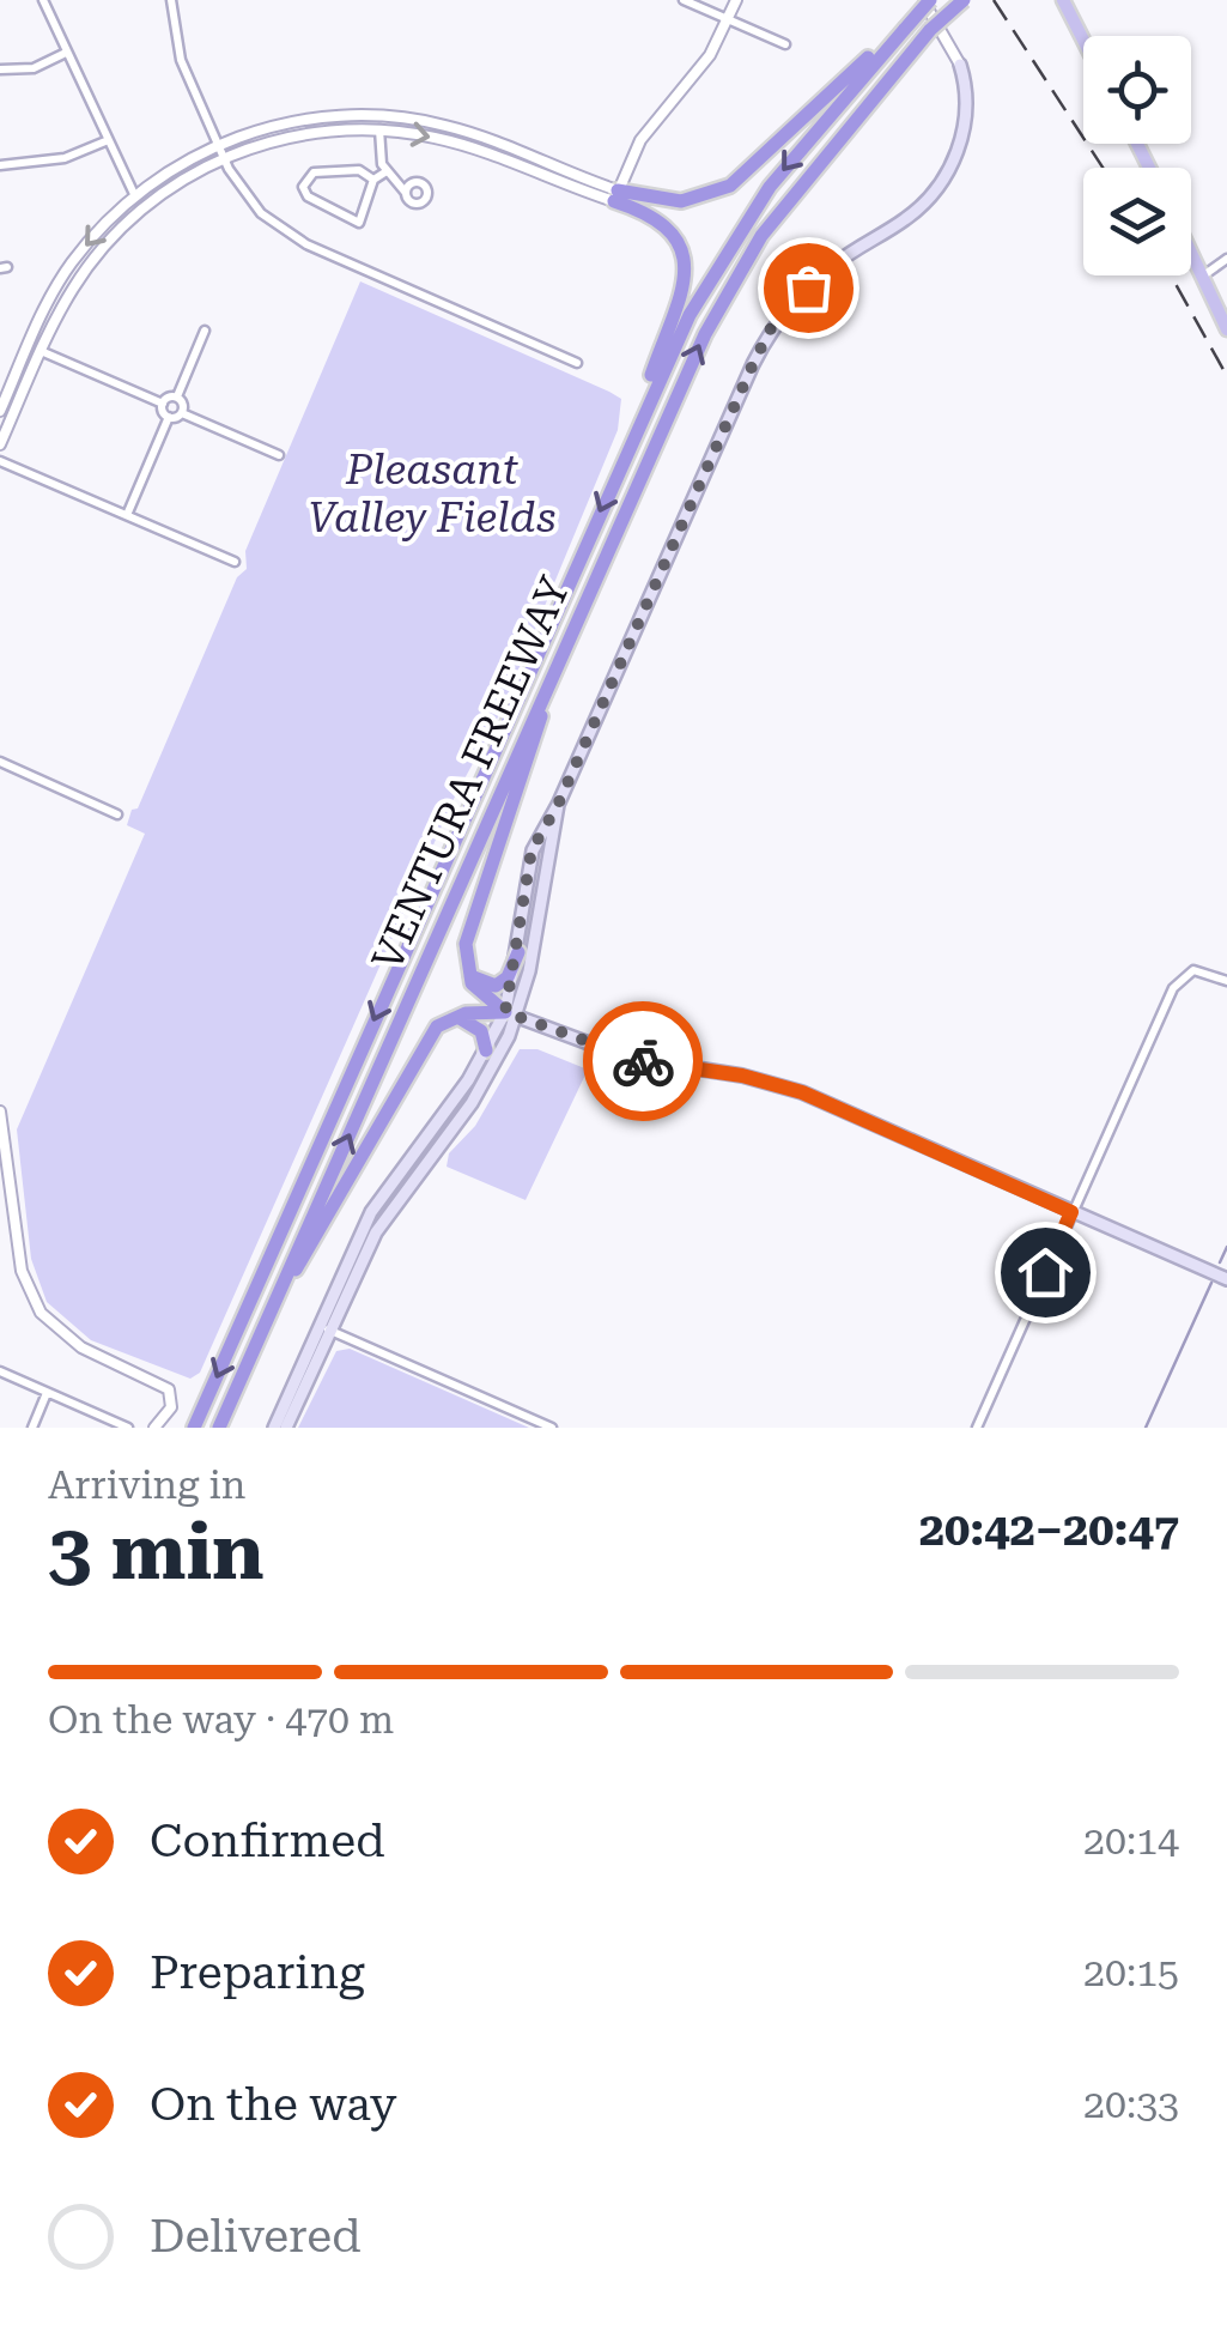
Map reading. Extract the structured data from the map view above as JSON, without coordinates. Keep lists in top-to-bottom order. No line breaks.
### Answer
{"streets":{"highway":["VENTURA FREEWAY"]},"parks":["Pleasant Valley Fields"],"page":{"heading":["3 min","Arriving in","20:42–20:47"],"bar":"On the way · 470 m","list":[["Confirmed","20:14"],["Preparing","20:15"],["On the way","20:33"],"Delivered"]}}
